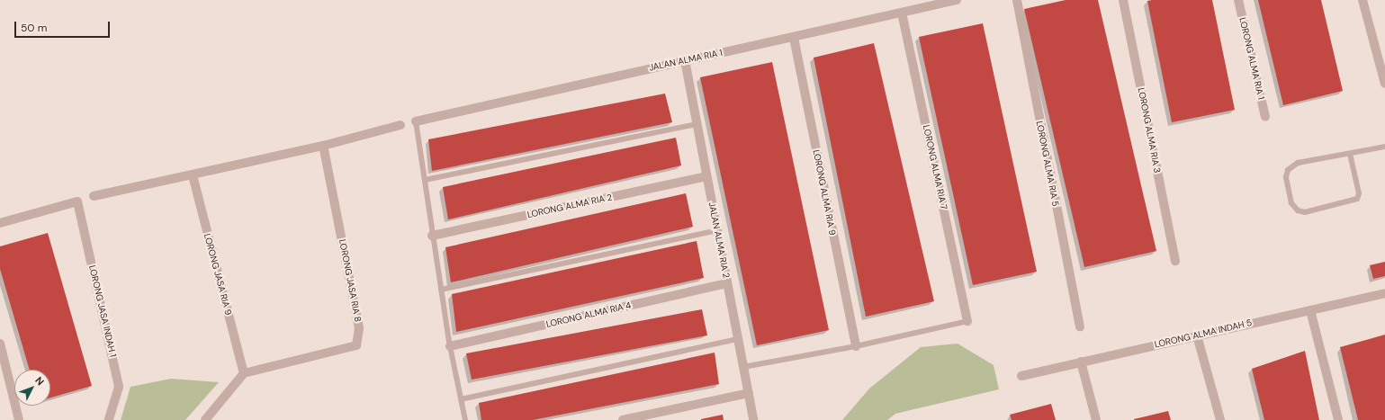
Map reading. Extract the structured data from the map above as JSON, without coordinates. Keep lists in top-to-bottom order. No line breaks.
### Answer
{"streets":{"street":["LORONG ALMA RIA 1","JALAN ALMA RIA 1","LORONG ALMA RIA 3","LORONG ALMA RIA 5","LORONG ALMA RIA 7","LORONG ALMA RIA 9","LORONG ALMA RIA 2","JALAN ALMA RIA 2","LORONG JASA RIA 9","LORONG JASA RIA 8","LORONG JASA INDAH 1","LORONG ALMA RIA 4","LORONG ALMA INDAH 5"]},"crossings":[["JALAN ALMA RIA 1","LORONG ALMA RIA 7"],["JALAN ALMA RIA 1","LORONG ALMA RIA 9"],["JALAN ALMA RIA 1","JALAN ALMA RIA 2"],["LORONG ALMA RIA 2","JALAN ALMA RIA 2"],["JALAN ALMA RIA 2","LORONG ALMA RIA 4"],["LORONG JASA RIA 9","LORONG JASA RIA 8"]],"scale_bar":"50 m","north":"top right"}
